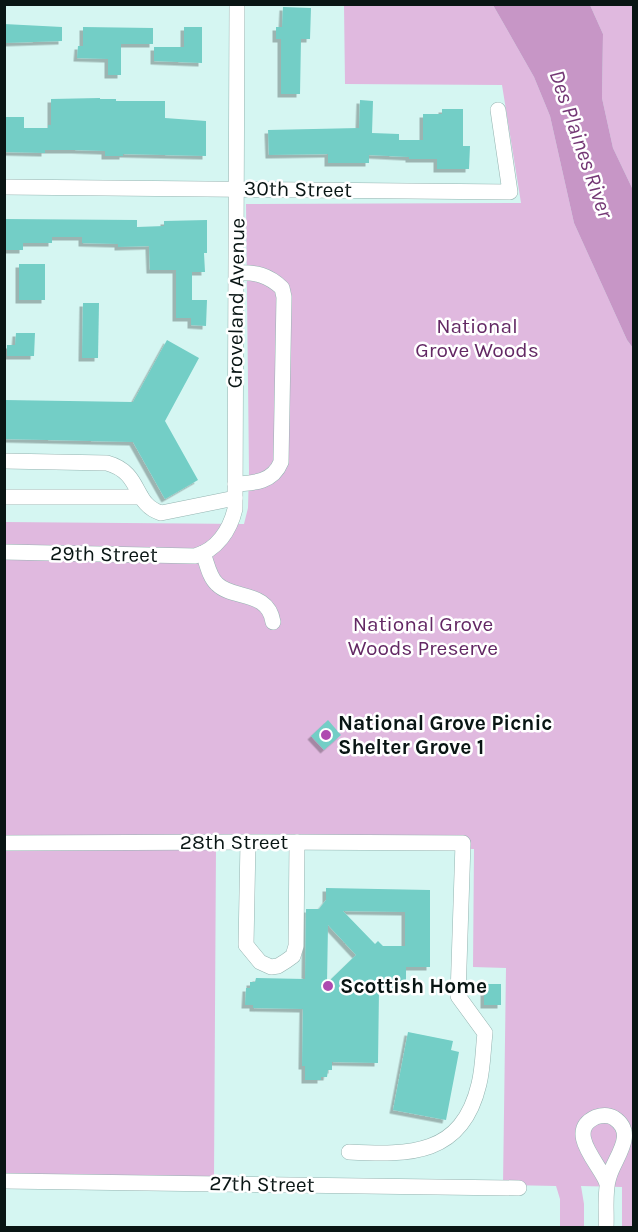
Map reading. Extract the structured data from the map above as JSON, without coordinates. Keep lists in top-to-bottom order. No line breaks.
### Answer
{"streets":{"street":["30th Street","Groveland Avenue","29th Street","28th Street","27th Street"]},"crossings":[["30th Street","Groveland Avenue"],["Groveland Avenue","29th Street"]],"water":["Des Plaines River"],"parks":["National Grove Woods","National Grove Woods Preserve"],"places":["National Grove Picnic Shelter Grove 1","Scottish Home"]}
